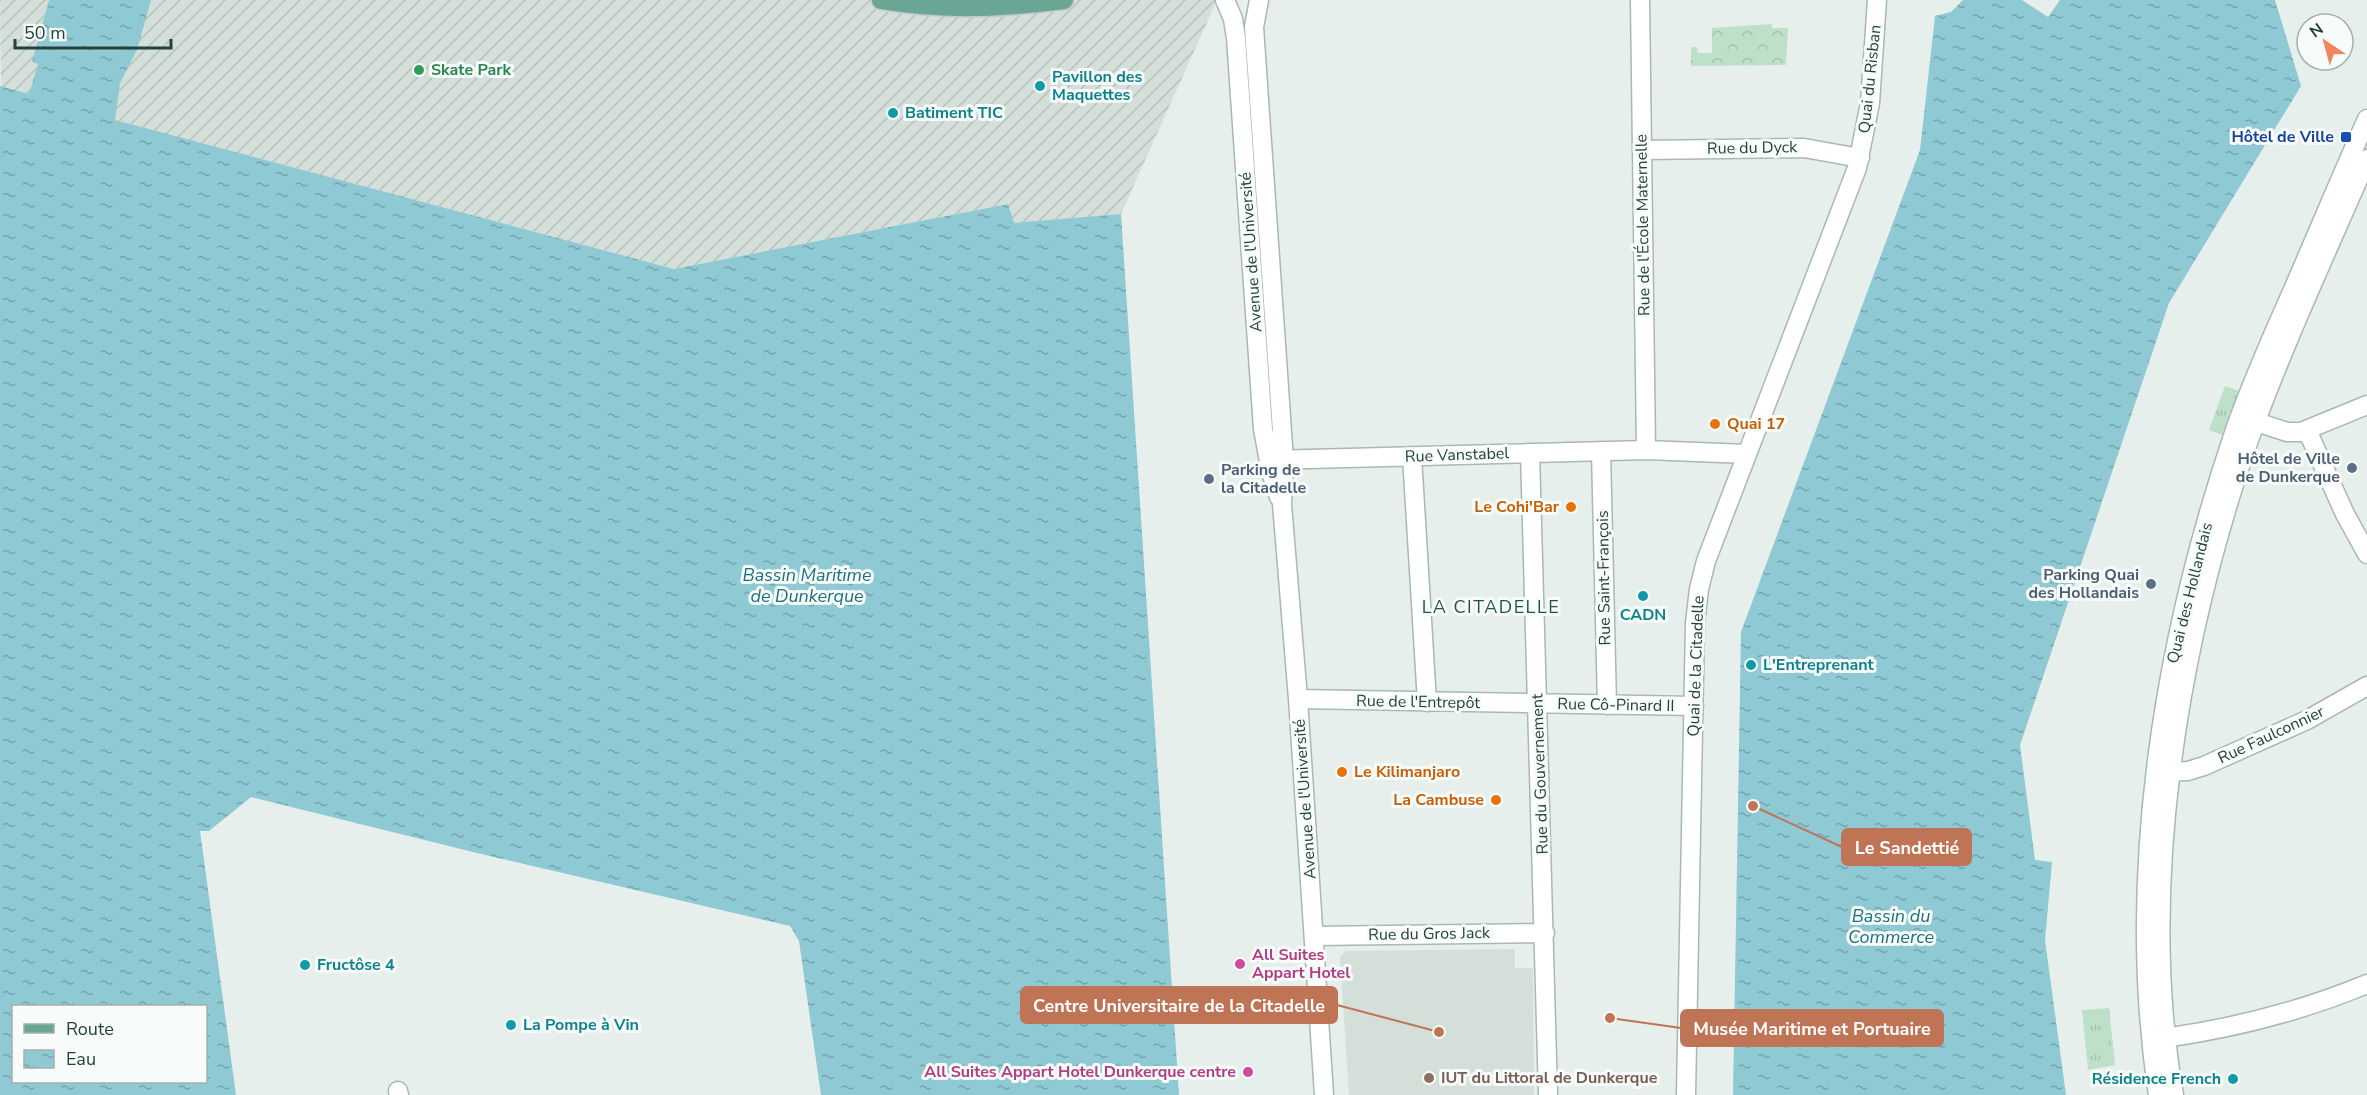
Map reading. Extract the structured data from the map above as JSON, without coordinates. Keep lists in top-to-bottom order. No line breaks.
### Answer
{"streets":{"street":["Quai du Risban","Rue du Dyck","Rue de l'École Maternelle","Avenue de l'Université","Rue Vanstabel","Rue Saint-François","Quai des Hollandais","Quai de la Citadelle","Rue de l'Entrepôt","Rue Cô-Pinard II","Rue Faulconnier","Rue du Gouvernement","Rue du Gros Jack"]},"crossings":[["Quai du Risban","Rue du Dyck"],["Quai du Risban","Quai de la Citadelle"],["Rue du Dyck","Rue de l'École Maternelle"],["Rue du Dyck","Quai de la Citadelle"],["Rue de l'École Maternelle","Rue Vanstabel"],["Avenue de l'Université","Rue Vanstabel"],["Avenue de l'Université","Rue de l'Entrepôt"],["Avenue de l'Université","Rue du Gros Jack"],["Rue Vanstabel","Rue Saint-François"],["Rue Vanstabel","Quai de la Citadelle"],["Rue Vanstabel","Rue du Gouvernement"],["Rue Saint-François","Rue Cô-Pinard II"],["Quai des Hollandais","Rue Faulconnier"],["Quai de la Citadelle","Rue Cô-Pinard II"],["Rue de l'Entrepôt","Rue Cô-Pinard II"],["Rue de l'Entrepôt","Rue du Gouvernement"],["Rue Cô-Pinard II","Rue du Gouvernement"],["Rue du Gouvernement","Rue du Gros Jack"]],"districts":["LA CITADELLE"],"water":["Bassin Maritime de Dunkerque","Bassin du Commerce"],"places":{"other":["Skate Park","Pavillon des Maquettes","Batiment TIC","Quai 17","Hôtel de Ville de Dunkerque","Parking de la Citadelle","Le Cohi'Bar","Parking Quai des Hollandais","CADN","L'Entreprenant","Le Kilimanjaro","La Cambuse","Le Sandettié","All Suites Appart Hotel","Fructôse 4","Musée Maritime et Portuaire","La Pompe à Vin","Centre Universitaire de la Citadelle","All Suites Appart Hotel Dunkerque centre","IUT du Littoral de Dunkerque","Résidence French"],"transit":["Hôtel de Ville"]},"legend":["Route","Eau"],"scale_bar":"50 m","north":"top left"}
